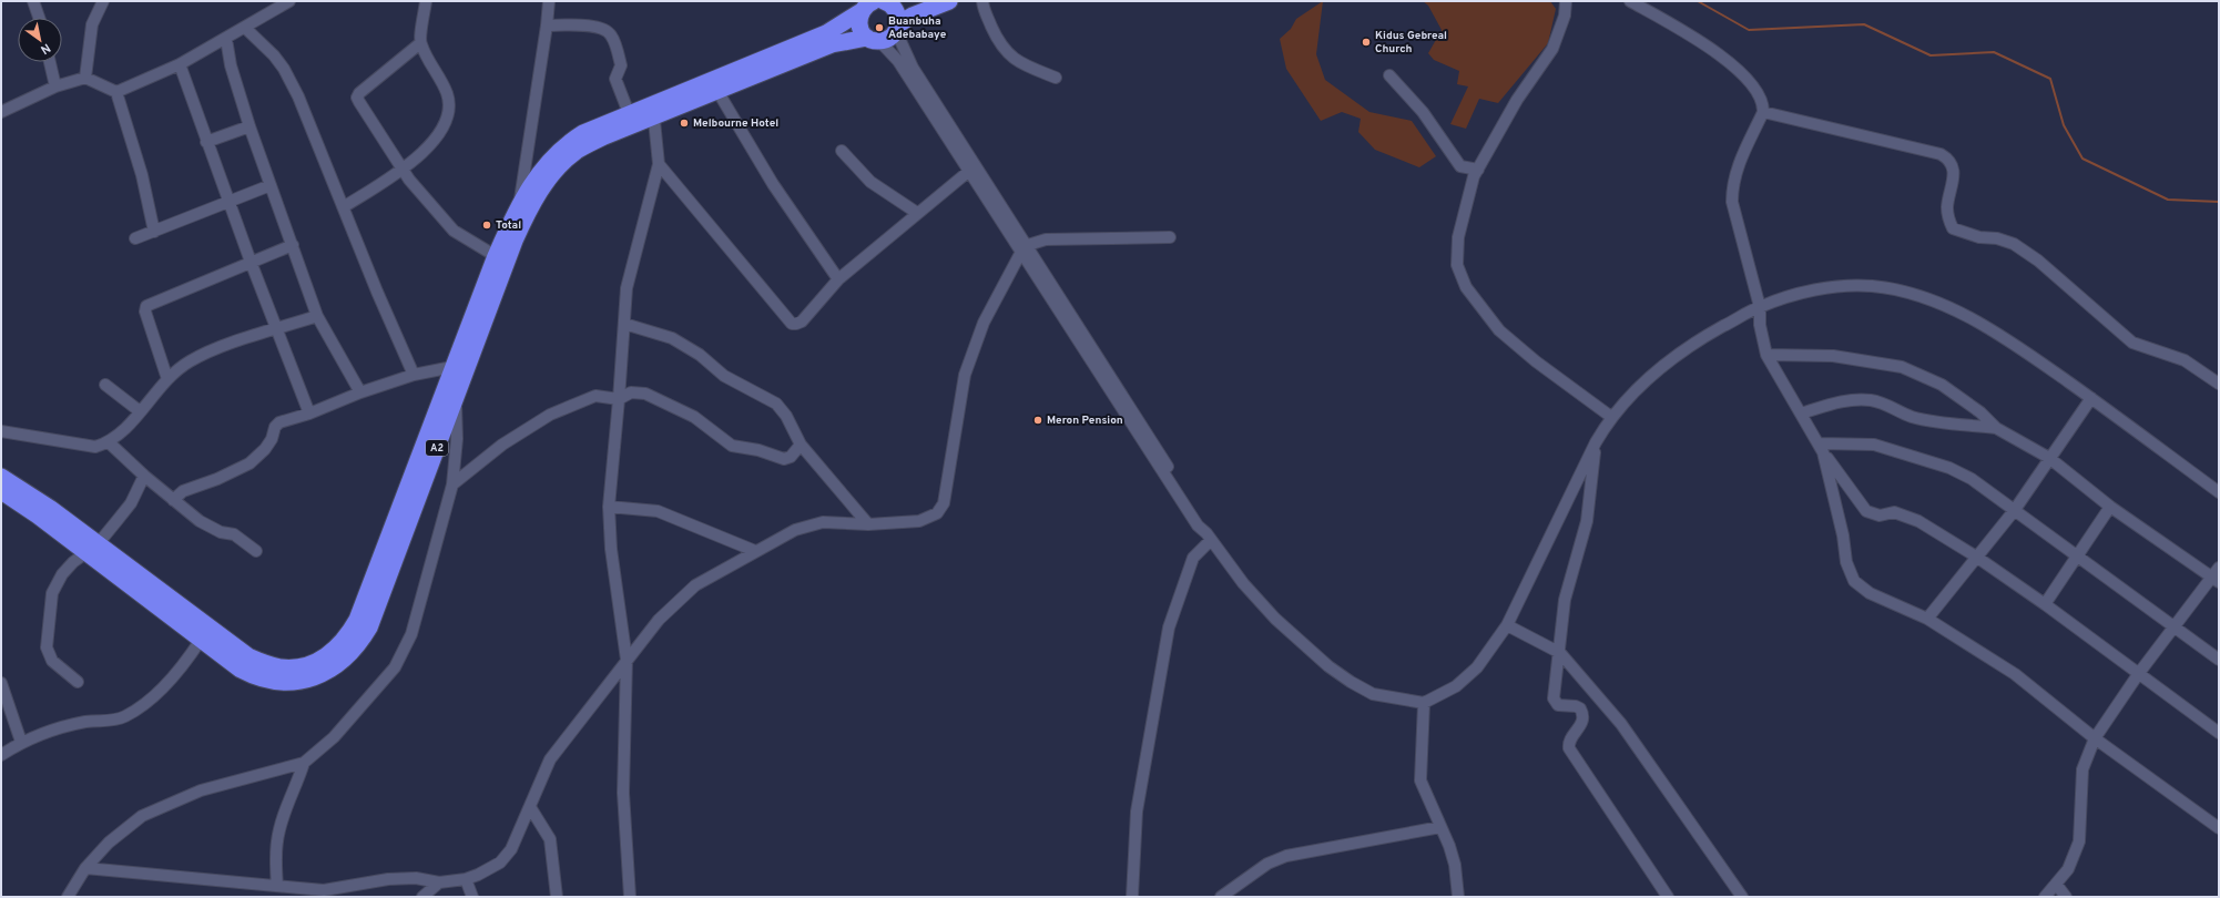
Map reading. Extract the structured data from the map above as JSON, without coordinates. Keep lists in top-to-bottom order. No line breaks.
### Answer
{"streets":{"highway":["A2"]},"places":["Buanbuha Adebabaye","Kidus Gebreal Church","Melbourne Hotel","Total","Meron Pension"],"north":"bottom right"}
